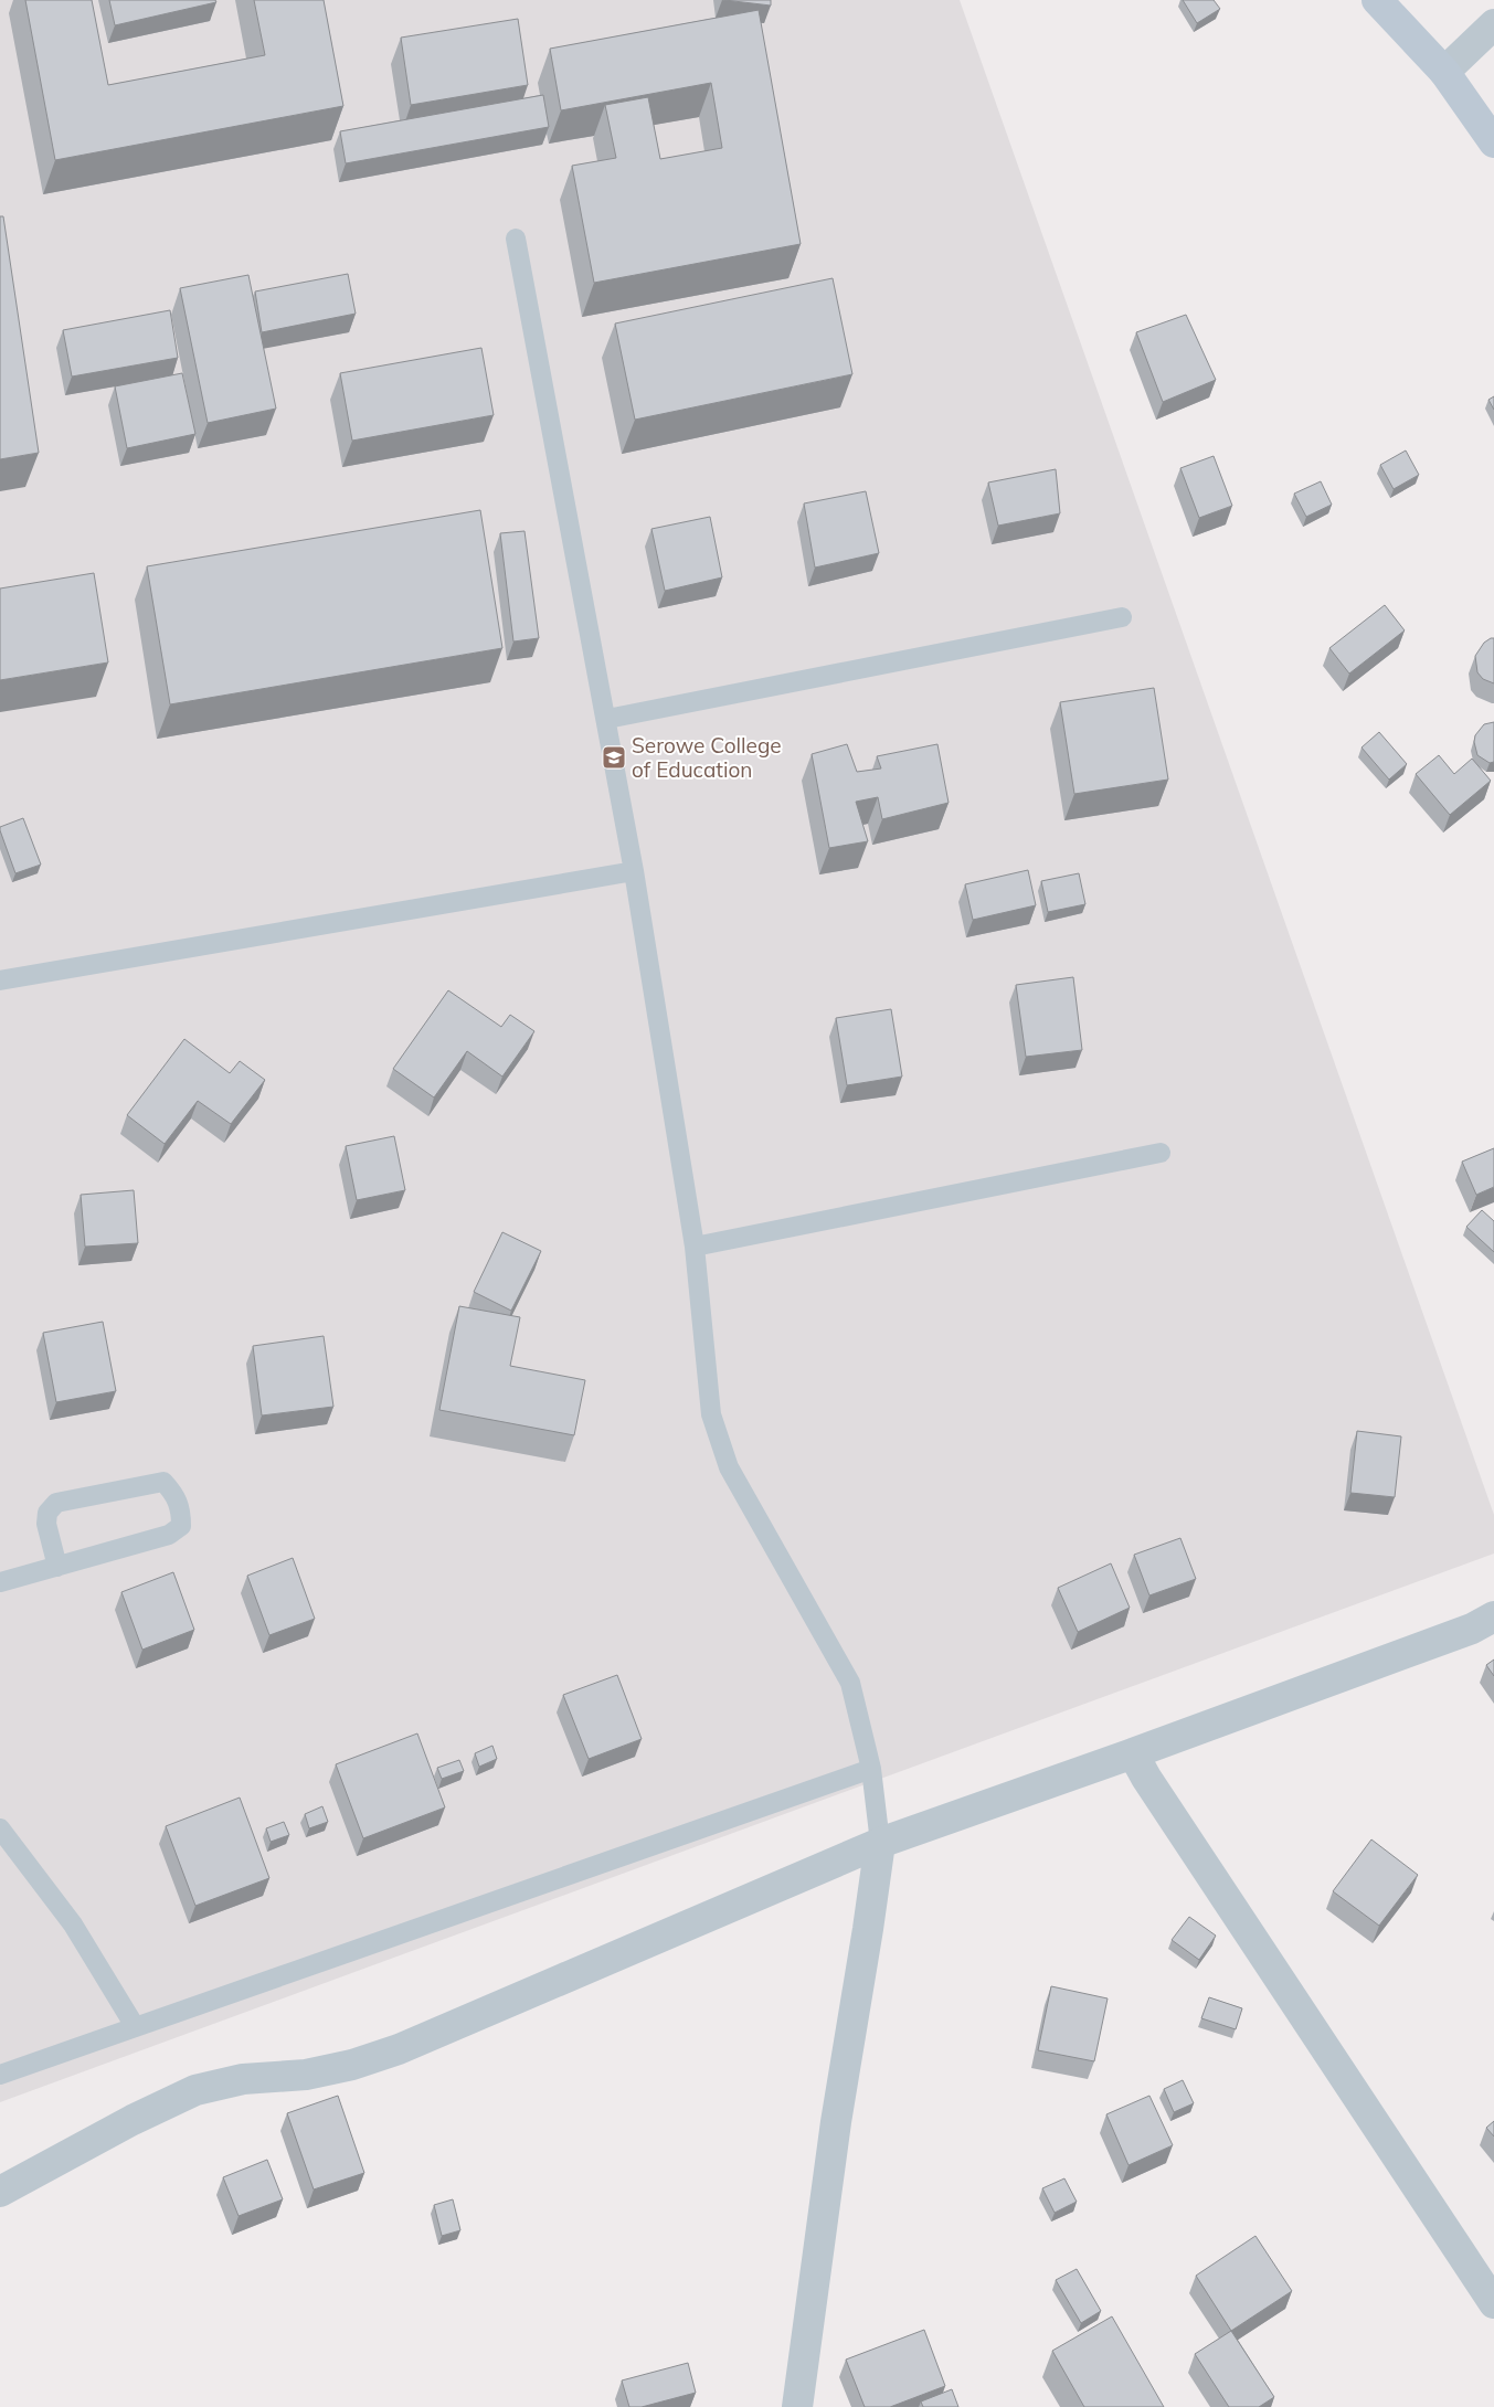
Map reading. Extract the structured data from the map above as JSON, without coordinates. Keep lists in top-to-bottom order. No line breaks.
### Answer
{"places":{"school or university":["Serowe College of Education"]}}
